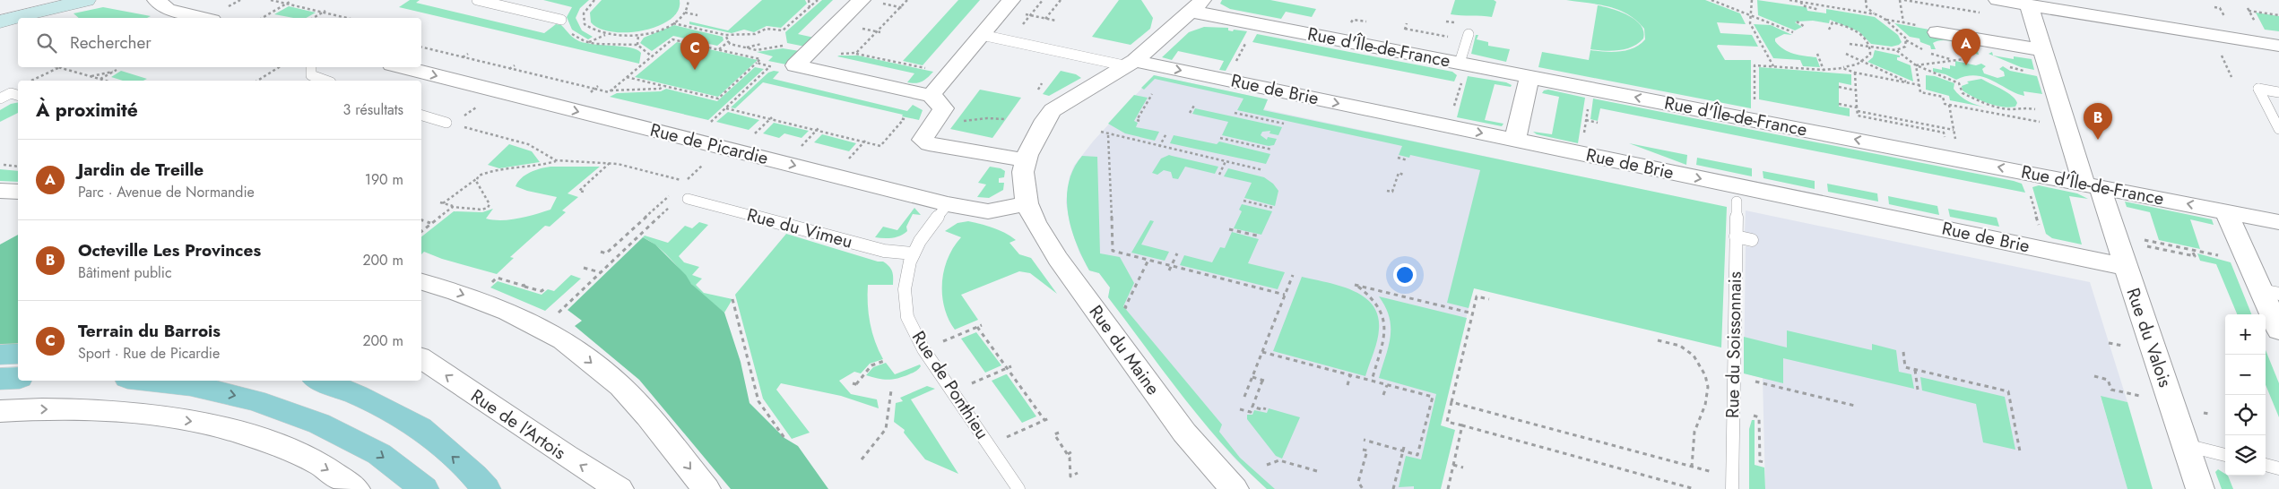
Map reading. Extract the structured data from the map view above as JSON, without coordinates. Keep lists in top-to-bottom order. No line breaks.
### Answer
{"streets":{"street":["Rue d'Île-de-France","Rue de Brie","Rue de Picardie","Rue du Valois","Rue du Maine","Rue de l'Artois"],"lane":["Rue du Vimeu","Rue du Soissonnais","Rue de Ponthieu"]},"crossings":[["Rue d'Île-de-France","Rue du Valois"],["Rue de Brie","Rue du Valois"],["Rue de Picardie","Rue du Maine"],["Rue de Picardie","Rue de Ponthieu"],["Rue du Vimeu","Rue de Ponthieu"]],"one_way":["Rue de Brie","Rue de Picardie"],"page":{"search":"Rechercher","pins":["A","C","B"],"heading":["À proximité","3 résultats"],"list":[{"mark":"A","name":"Jardin de Treille","note":"Parc · Avenue de Normandie","value":"190 m"},{"mark":"B","name":"Octeville Les Provinces","note":"Bâtiment public","value":"200 m"},{"mark":"C","name":"Terrain du Barrois","note":"Sport · Rue de Picardie","value":"200 m"}],"map_buttons":["+","−"]}}
